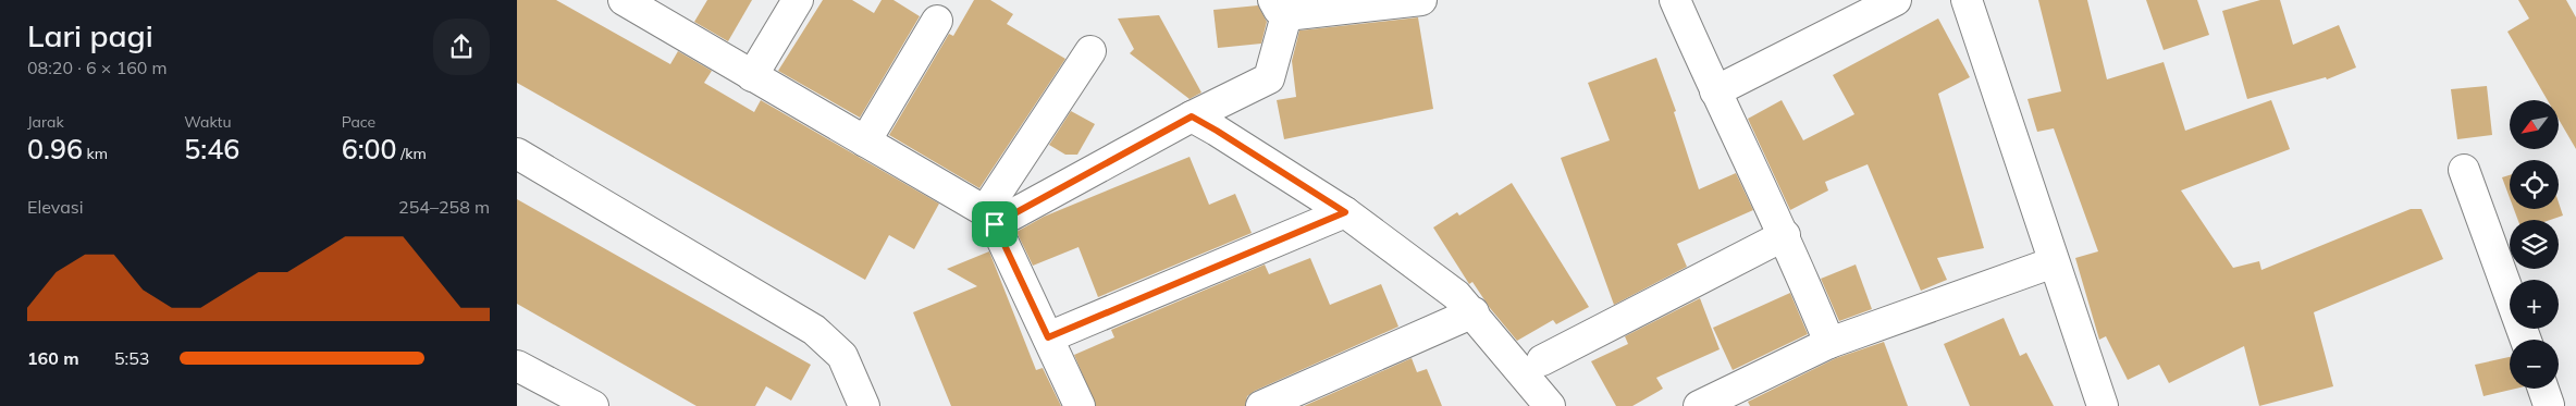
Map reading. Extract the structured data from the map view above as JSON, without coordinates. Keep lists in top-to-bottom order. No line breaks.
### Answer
{"north":"bottom left","page":{"heading":["Lari pagi","08:20 · 6 × 160 m"],"stats":[["Jarak","0.96 km"],["Waktu","5:46"],["Pace","6:00 /km"]],"map_buttons":["+","−"],"chart":["Elevasi","254–258 m"],"list":[{"name":"160 m","note":"5:53"}]}}
